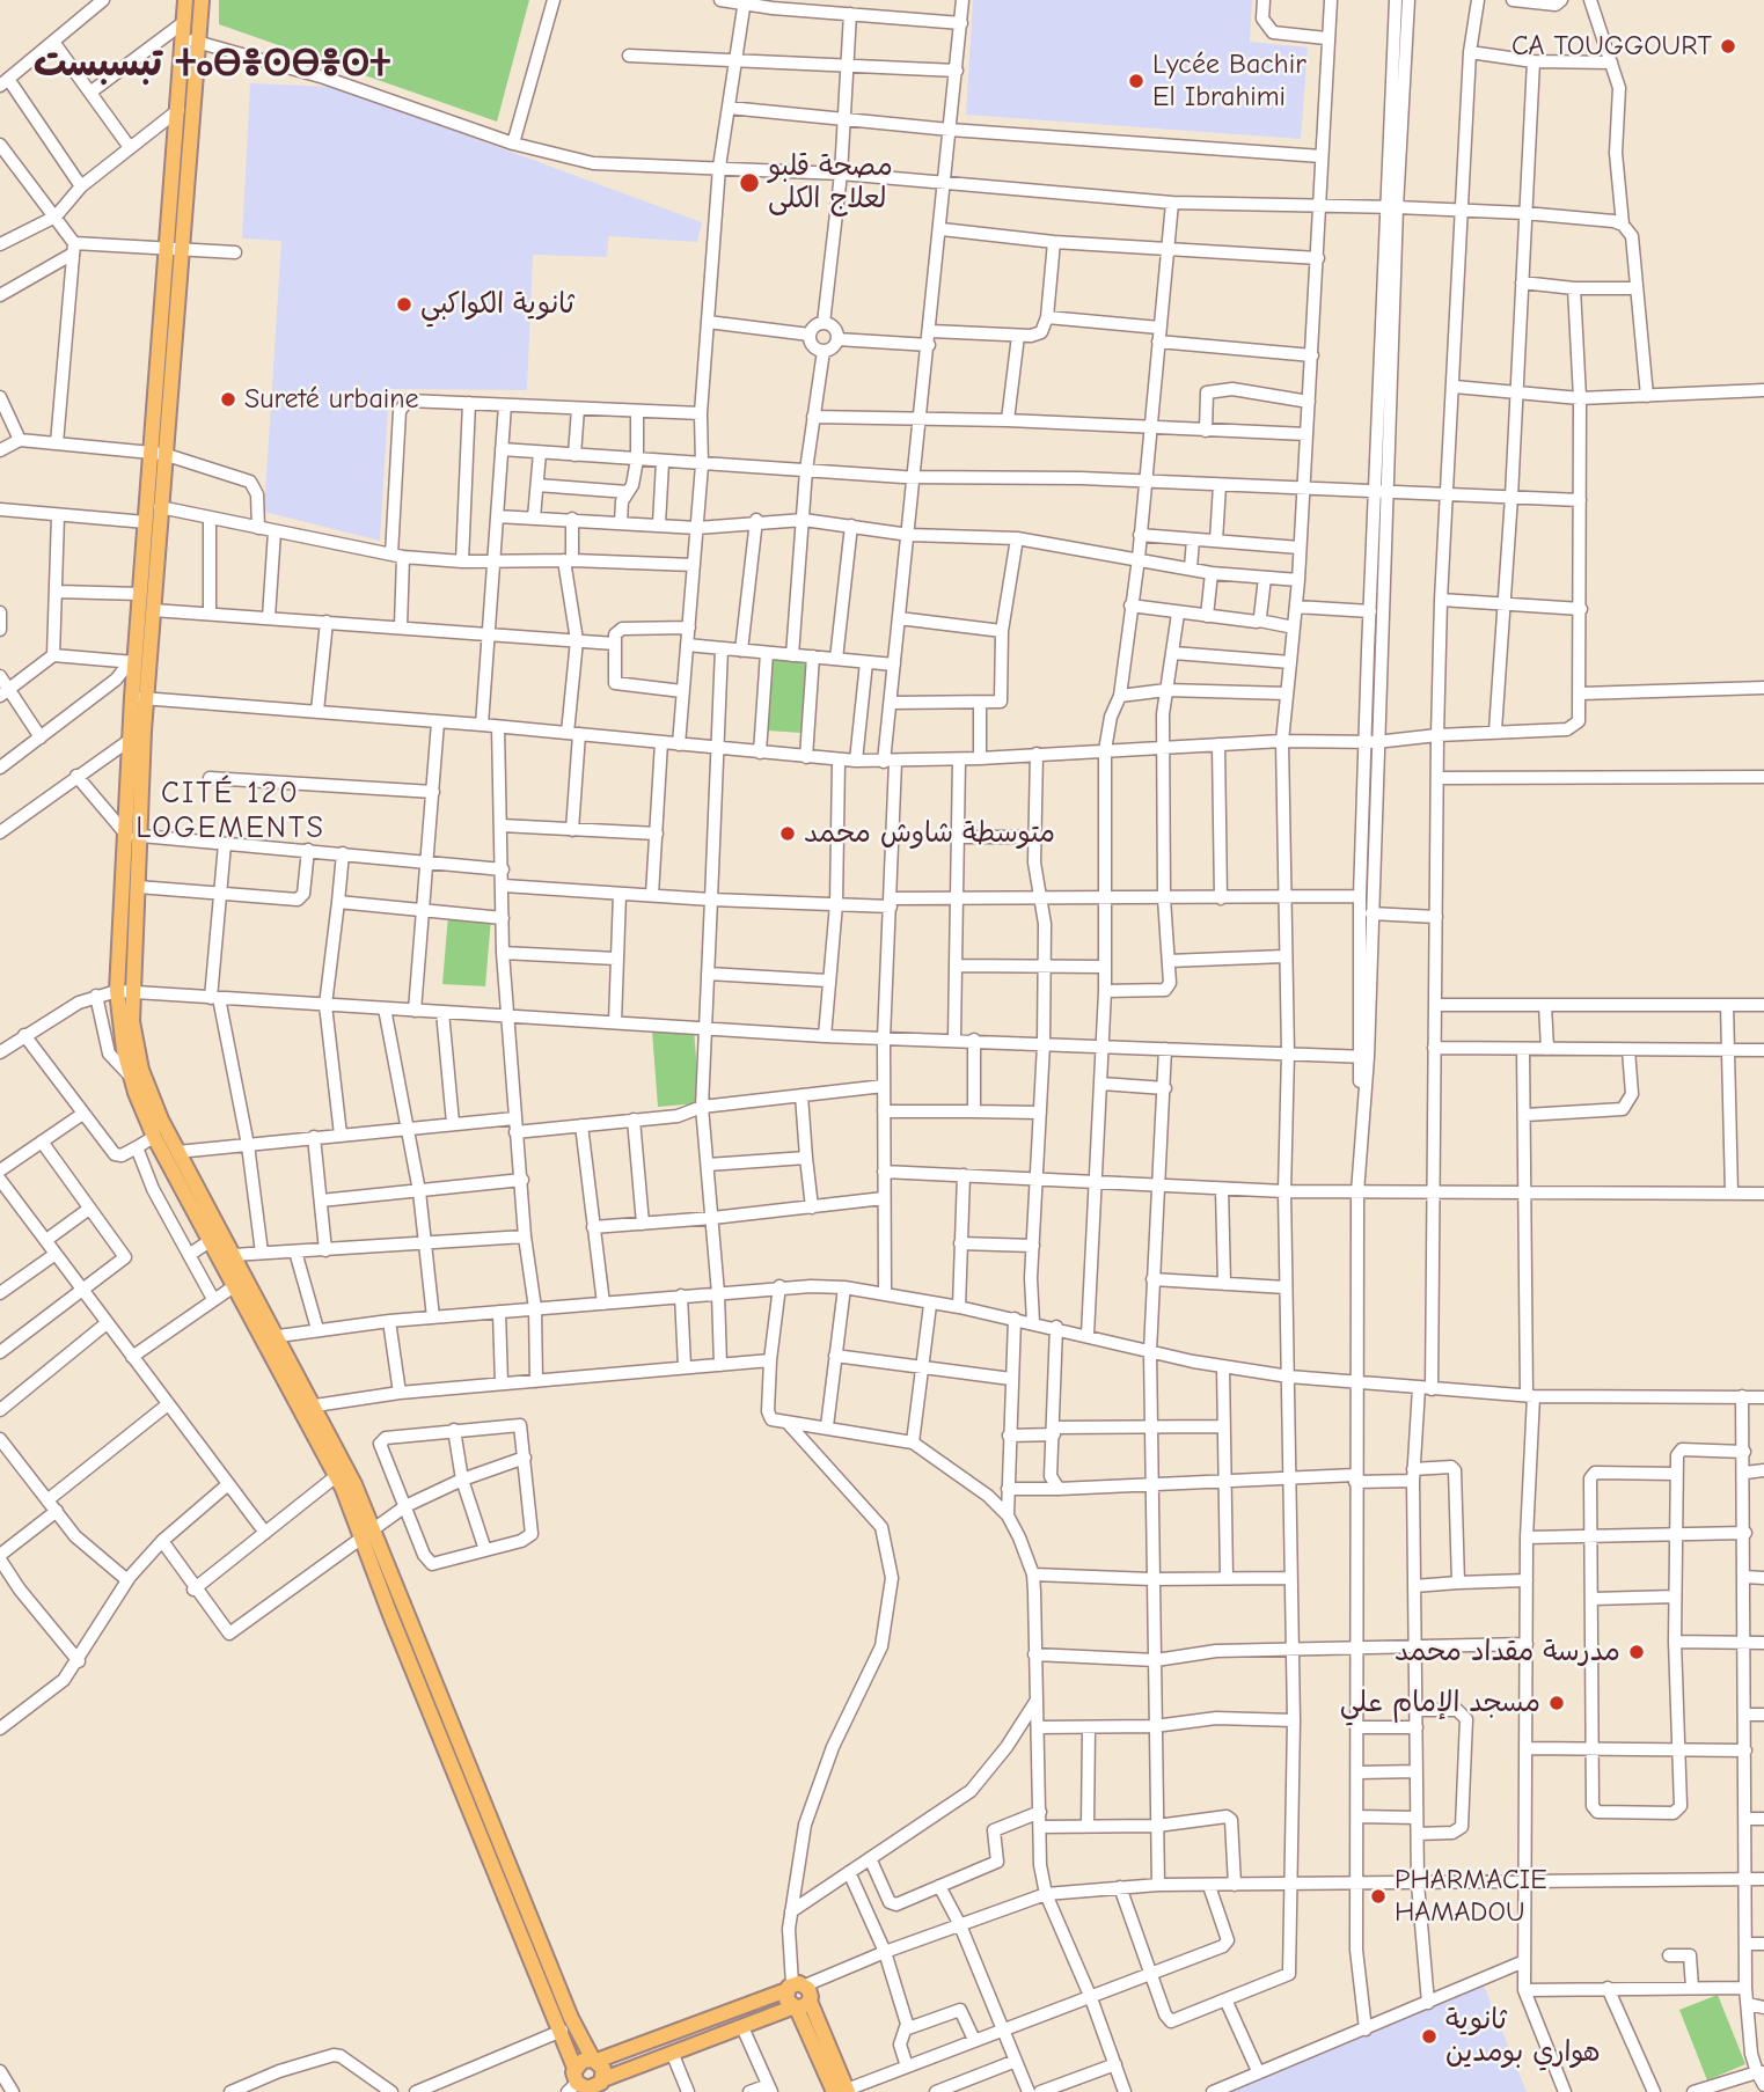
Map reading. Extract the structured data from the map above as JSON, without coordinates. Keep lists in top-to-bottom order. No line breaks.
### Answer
{"districts":["تبسبست ⵜⴰⴱⴻⵙⴱⴻⵙⵜ","CITÉ 120 LOGEMENTS"],"places":["CA TOUGGOURT","Lycée Bachir El Ibrahimi","مصحة قلبو لعلاج الكلى","ثانوية الكواكبي","Sureté urbaine","متوسطة شاوش محمد","مدرسة مقداد محمد","مسجد الإمام علي","PHARMACIE HAMADOU","ثانوية هواري بومدين"]}
